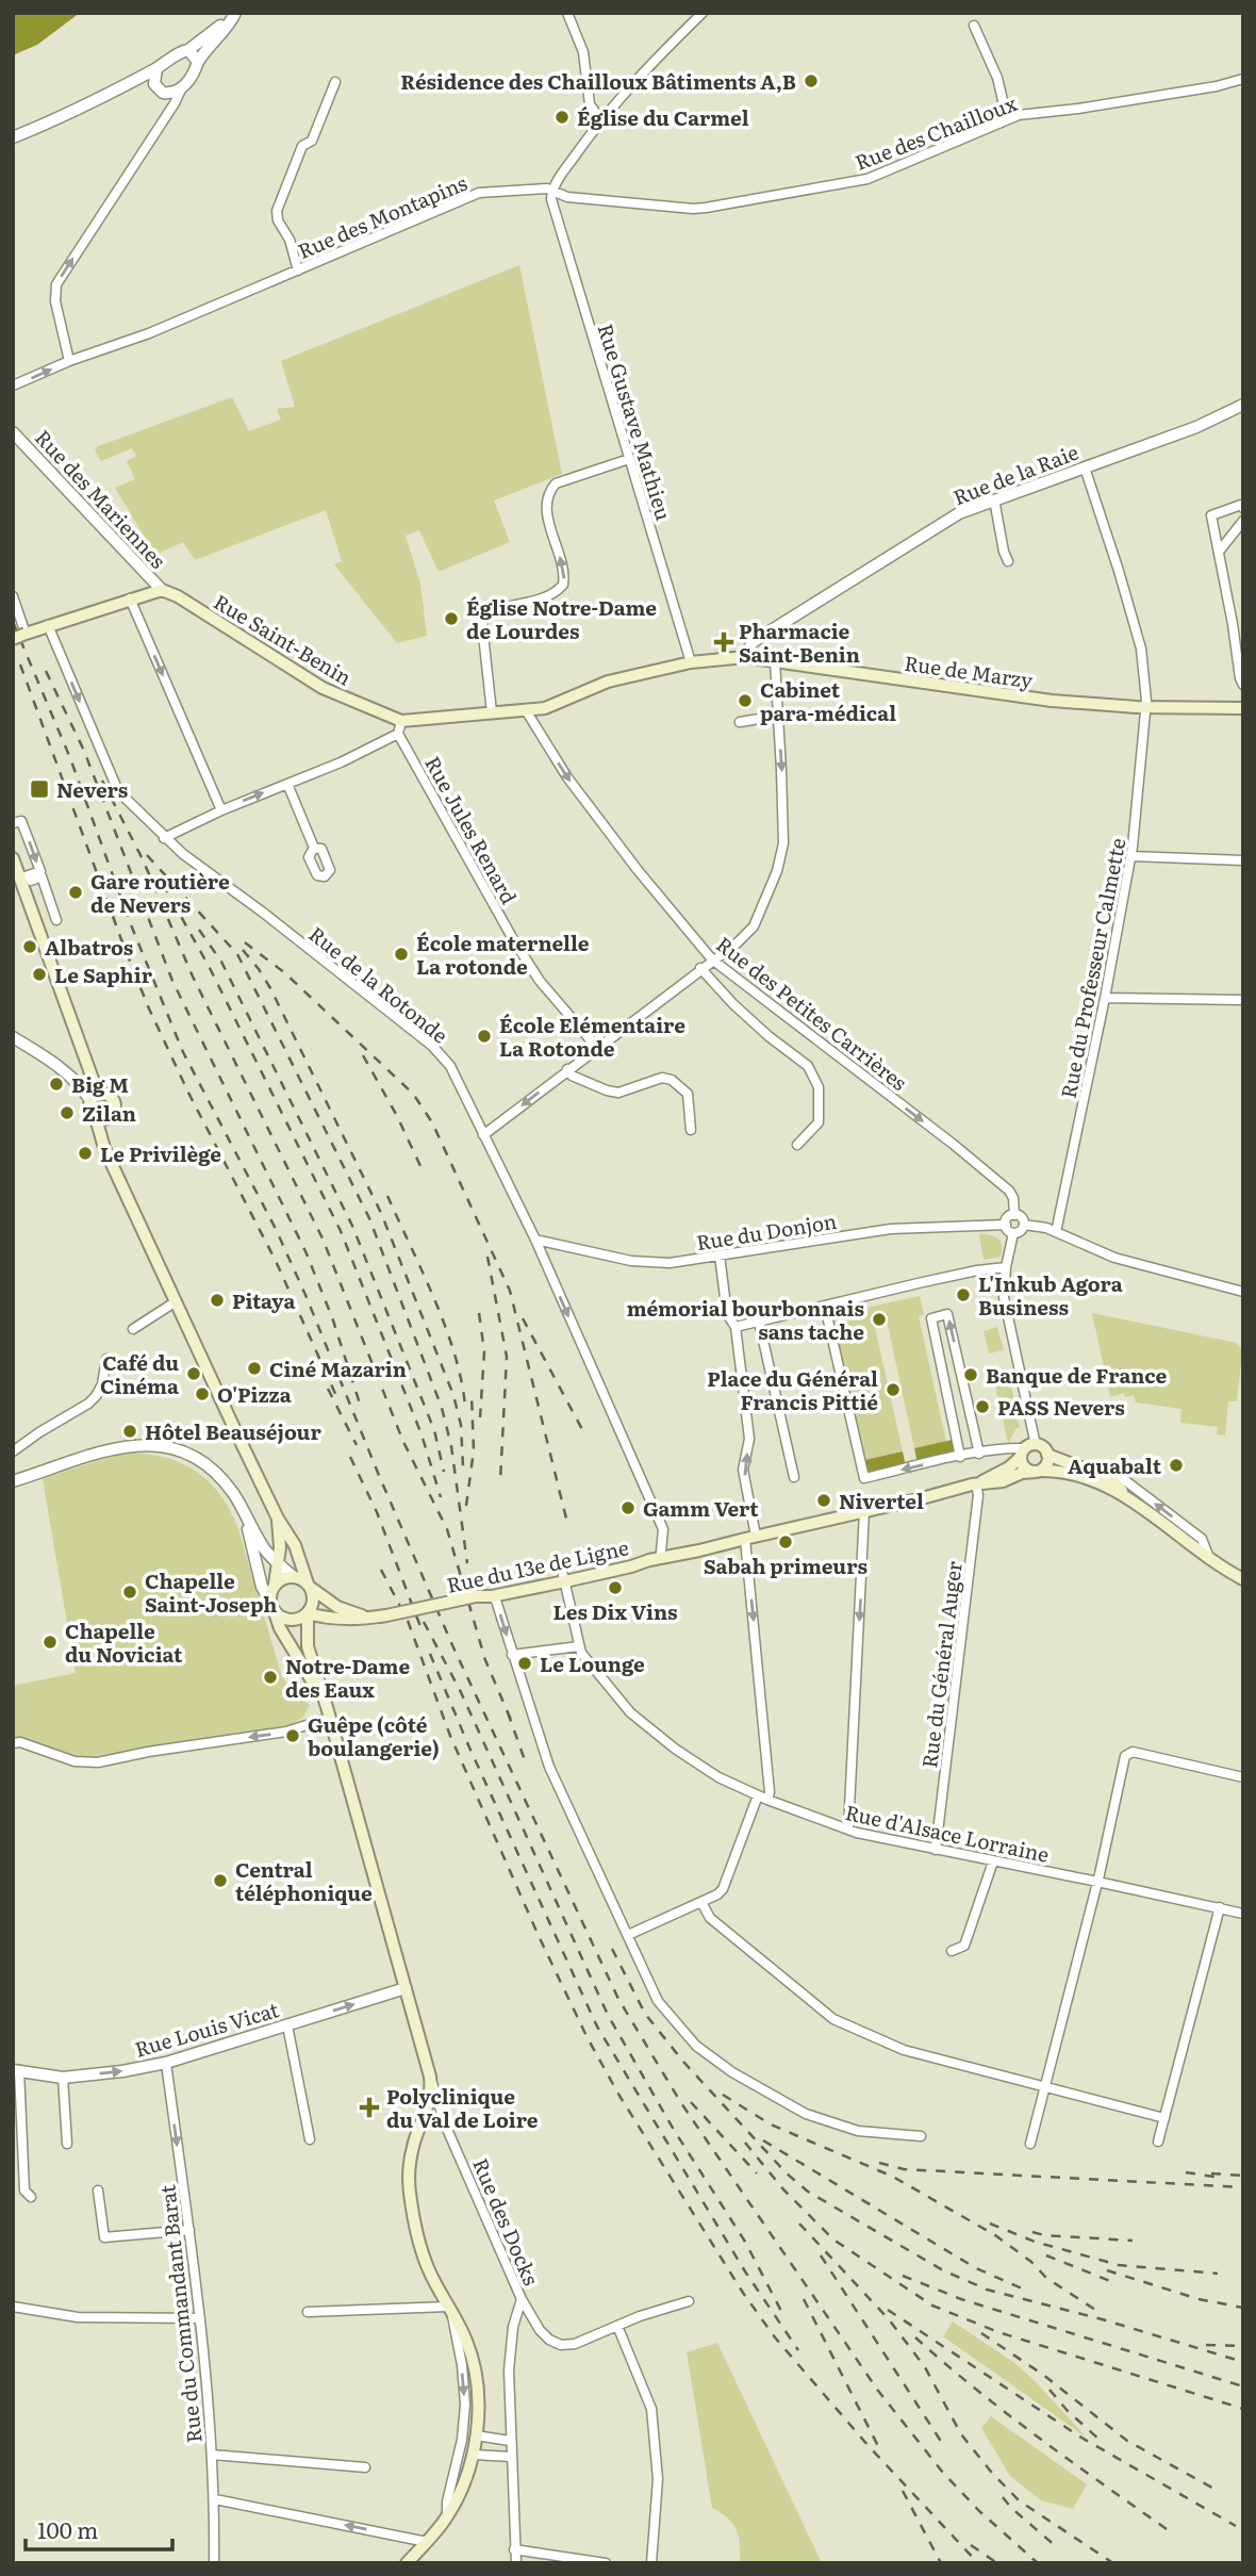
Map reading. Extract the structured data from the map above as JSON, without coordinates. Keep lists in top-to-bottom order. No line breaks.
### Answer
{"streets":{"main road":["Rue Saint-Benin","Rue de Marzy","Rue du 13e de Ligne"],"street":["Rue des Chailloux","Rue des Montapins","Rue Gustave Mathieu","Rue de la Raie","Rue des Mariennes","Rue Jules Renard","Rue du Professeur Calmette","Rue de la Rotonde","Rue des Petites Carrières","Rue du Donjon","Rue du Général Auger","Rue d'Alsace Lorraine","Rue Louis Vicat","Rue des Docks","Rue du Commandant Barat"]},"crossings":[["Rue des Chailloux","Rue des Montapins"],["Rue des Chailloux","Rue Gustave Mathieu"],["Rue des Montapins","Rue Gustave Mathieu"],["Rue Gustave Mathieu","Rue Saint-Benin"],["Rue Gustave Mathieu","Rue de Marzy"],["Rue de la Raie","Rue de Marzy"],["Rue de la Raie","Rue du Professeur Calmette"],["Rue des Mariennes","Rue Saint-Benin"],["Rue Saint-Benin","Rue de Marzy"],["Rue Saint-Benin","Rue des Petites Carrières"],["Rue de Marzy","Rue du Professeur Calmette"],["Rue de la Rotonde","Rue du Donjon"],["Rue de la Rotonde","Rue du 13e de Ligne"],["Rue des Petites Carrières","Rue du Donjon"],["Rue du 13e de Ligne","Rue du Général Auger"],["Rue du 13e de Ligne","Rue d'Alsace Lorraine"],["Rue du Général Auger","Rue d'Alsace Lorraine"],["Rue Louis Vicat","Rue du Commandant Barat"]],"one_way":["Rue de la Rotonde","Rue des Petites Carrières","Rue Louis Vicat"],"places":{"other":["Résidence des Chailloux Bâtiments A,B","Église du Carmel","Église Notre-Dame de Lourdes","Cabinet para-médical","Gare routière de Nevers","Albatros","École maternelle La rotonde","Le Saphir","École Elémentaire La Rotonde","Big M","Zilan","Le Privilège","L'Inkub Agora Business","Pitaya","mémorial bourbonnais sans tache","Ciné Mazarin","Café du Cinéma","Banque de France","Place du Général Francis Pittié","O'Pizza","PASS Nevers","Hôtel Beauséjour","Aquabalt","Nivertel","Gamm Vert","Sabah primeurs","Les Dix Vins","Chapelle Saint-Joseph","Chapelle du Noviciat","Le Lounge","Notre-Dame des Eaux","Guêpe (côté boulangerie)","Central téléphonique"],"health":["Pharmacie Saint-Benin","Polyclinique du Val de Loire"],"transit":["Nevers"]},"scale_bar":"100 m"}
